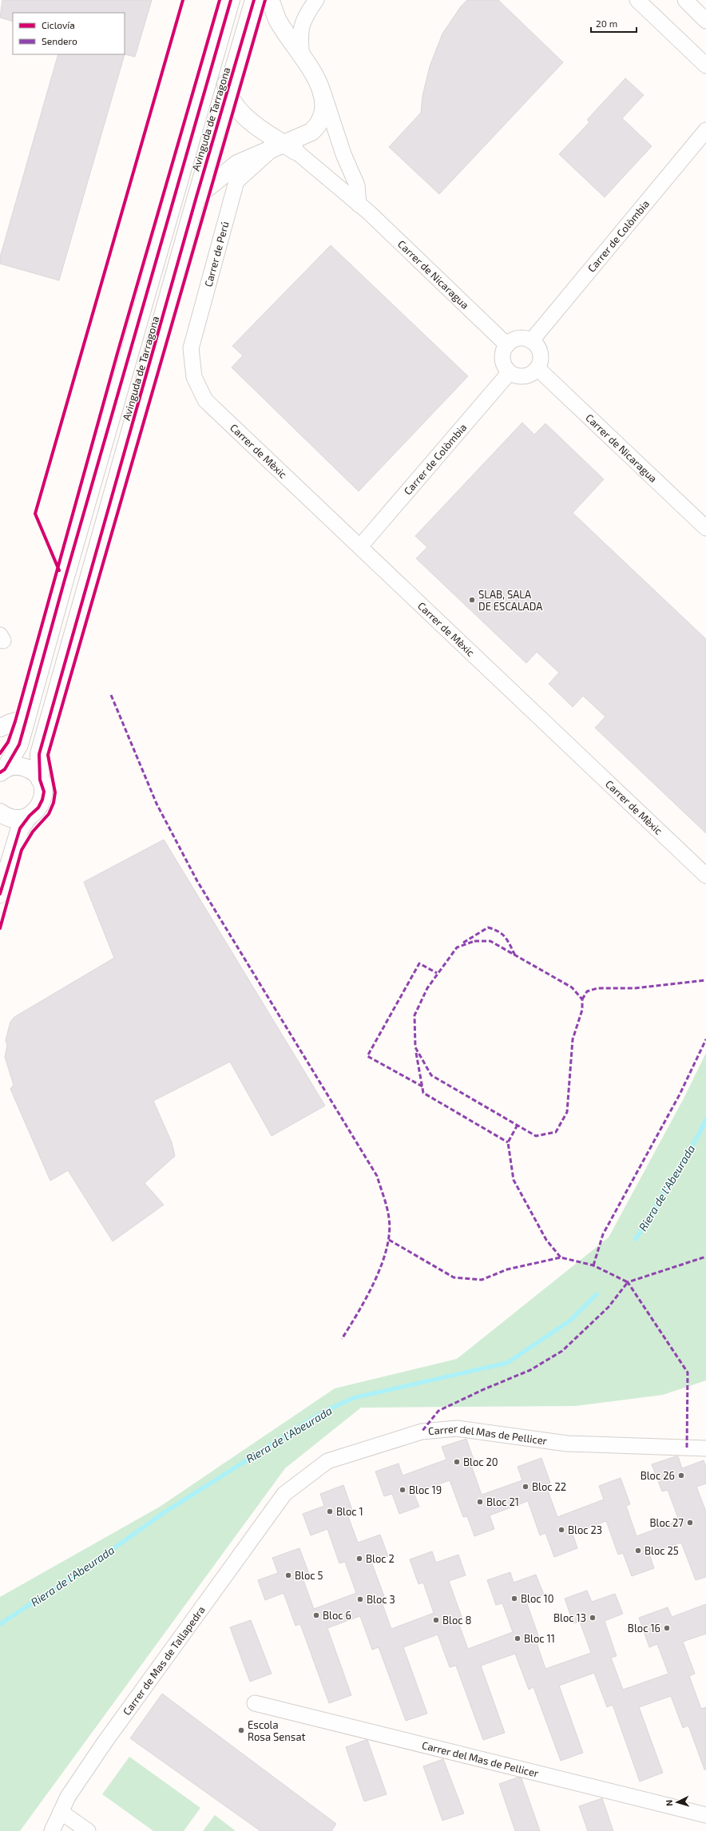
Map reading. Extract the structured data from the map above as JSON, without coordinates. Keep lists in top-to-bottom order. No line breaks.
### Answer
{"streets":{"main road":["Avinguda de Tarragona"],"street":["Carrer de Colòmbia","Carrer de Perú","Carrer de Nicaragua","Carrer de Mèxic","Carrer del Mas de Pellicer","Carrer de Mas de Tallapedra"]},"crossings":[["Carrer de Colòmbia","Carrer de Nicaragua"],["Carrer de Colòmbia","Carrer de Mèxic"],["Carrer de Perú","Carrer de Nicaragua"],["Carrer de Perú","Carrer de Mèxic"],["Carrer del Mas de Pellicer","Carrer de Mas de Tallapedra"]],"water":["Riera de l'Abeurada"],"places":["SLAB, SALA DE ESCALADA","Bloc 20","Bloc 26","Bloc 22","Bloc 19","Bloc 21","Bloc 1","Bloc 27","Bloc 23","Bloc 25","Bloc 2","Bloc 5","Bloc 10","Bloc 3","Bloc 6","Bloc 13","Bloc 8","Bloc 16","Bloc 11","Escola Rosa Sensat"],"legend":["Ciclovía","Sendero"],"scale_bar":"20 m","north":"left"}
